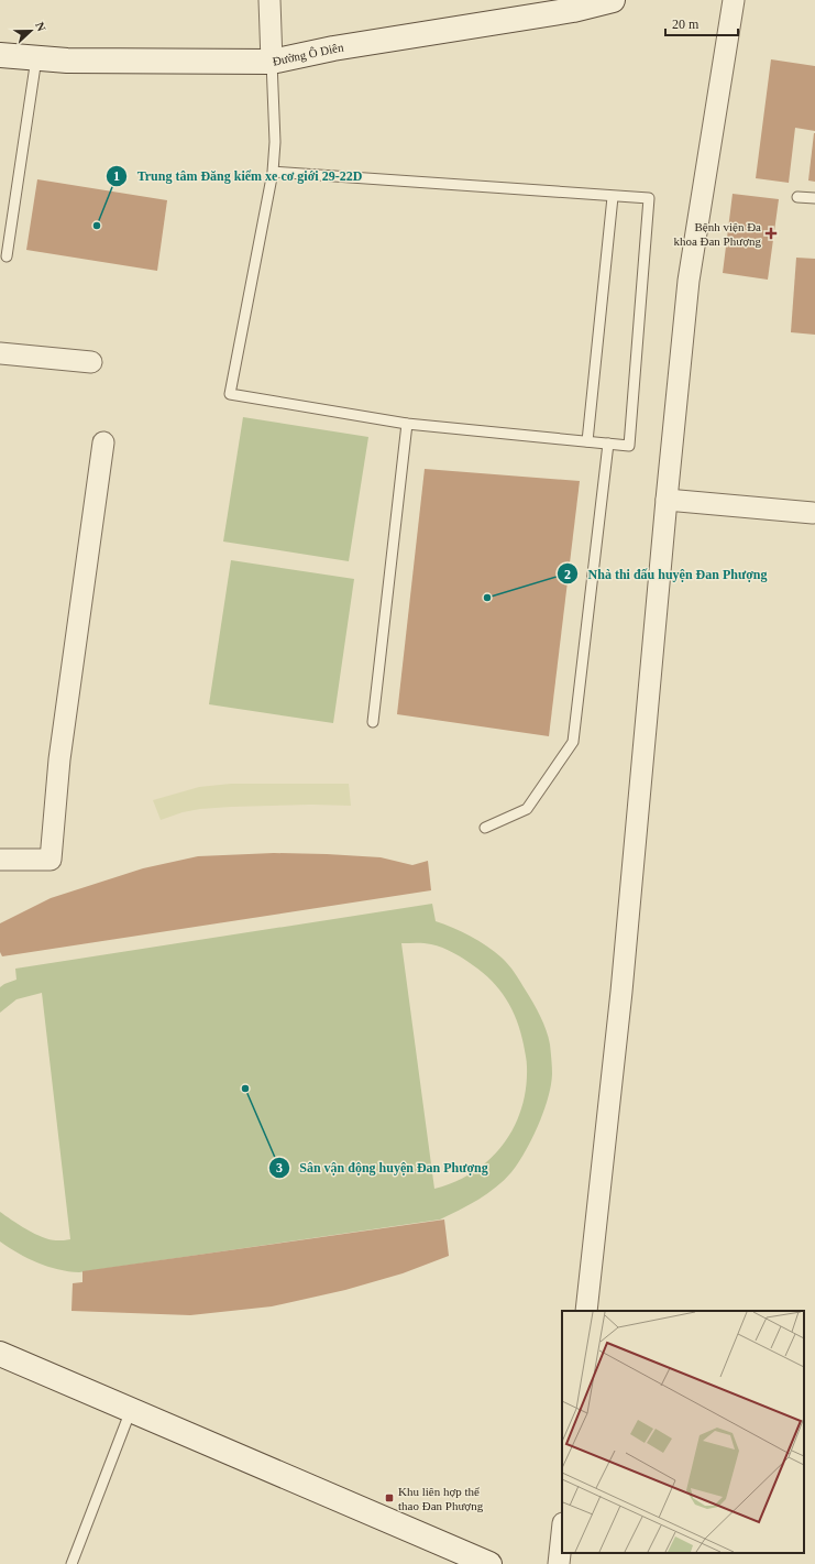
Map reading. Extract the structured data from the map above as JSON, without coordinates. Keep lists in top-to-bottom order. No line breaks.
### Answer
{"streets":{"main road":["Đường Ô Diên"]},"places":{"other":["Trung tâm Đăng kiểm xe cơ giới 29-22D","Nhà thi đấu huyện Đan Phượng","Sân vận động huyện Đan Phượng"],"health":["Bệnh viện Đa khoa Đan Phượng"],"transit":["Khu liên hợp thể thao Đan Phượng"]},"scale_bar":"20 m","north":"right"}
